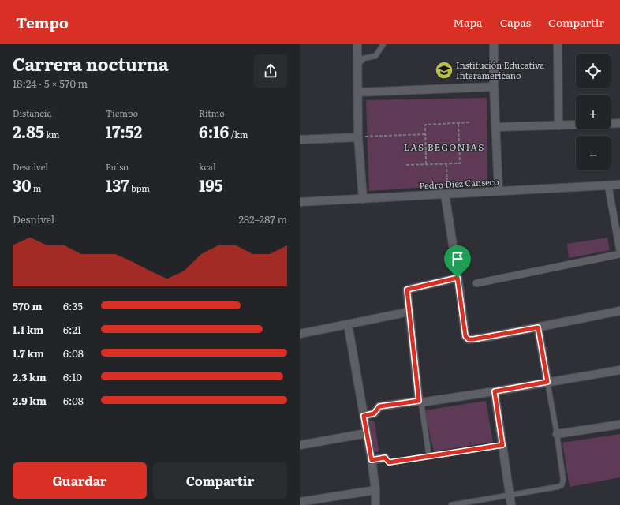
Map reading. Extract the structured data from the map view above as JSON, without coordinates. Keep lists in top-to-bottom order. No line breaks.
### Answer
{"streets":{"street":["Pedro Diez Canseco"]},"districts":["LAS BEGONIAS"],"places":{"school or university":["Institución Educativa Interamericano"]},"page":{"header":"Tempo","nav":["Mapa","Capas","Compartir"],"heading":["Carrera nocturna","18:24 · 5 × 570 m"],"map_buttons":["+","−"],"stats":[["Distancia","2.85 km"],["Tiempo","17:52"],["Ritmo","6:16 /km"],["Desnivel","30 m"],["Pulso","137 bpm"],["kcal","195"]],"chart":["Desnivel","282–287 m"],"list":[{"name":"570 m","note":"6:35"},{"name":"1.1 km","note":"6:21"},{"name":"1.7 km","note":"6:08"},{"name":"2.3 km","note":"6:10"},{"name":"2.9 km","note":"6:08"}],"buttons":["Guardar","Compartir"]}}
